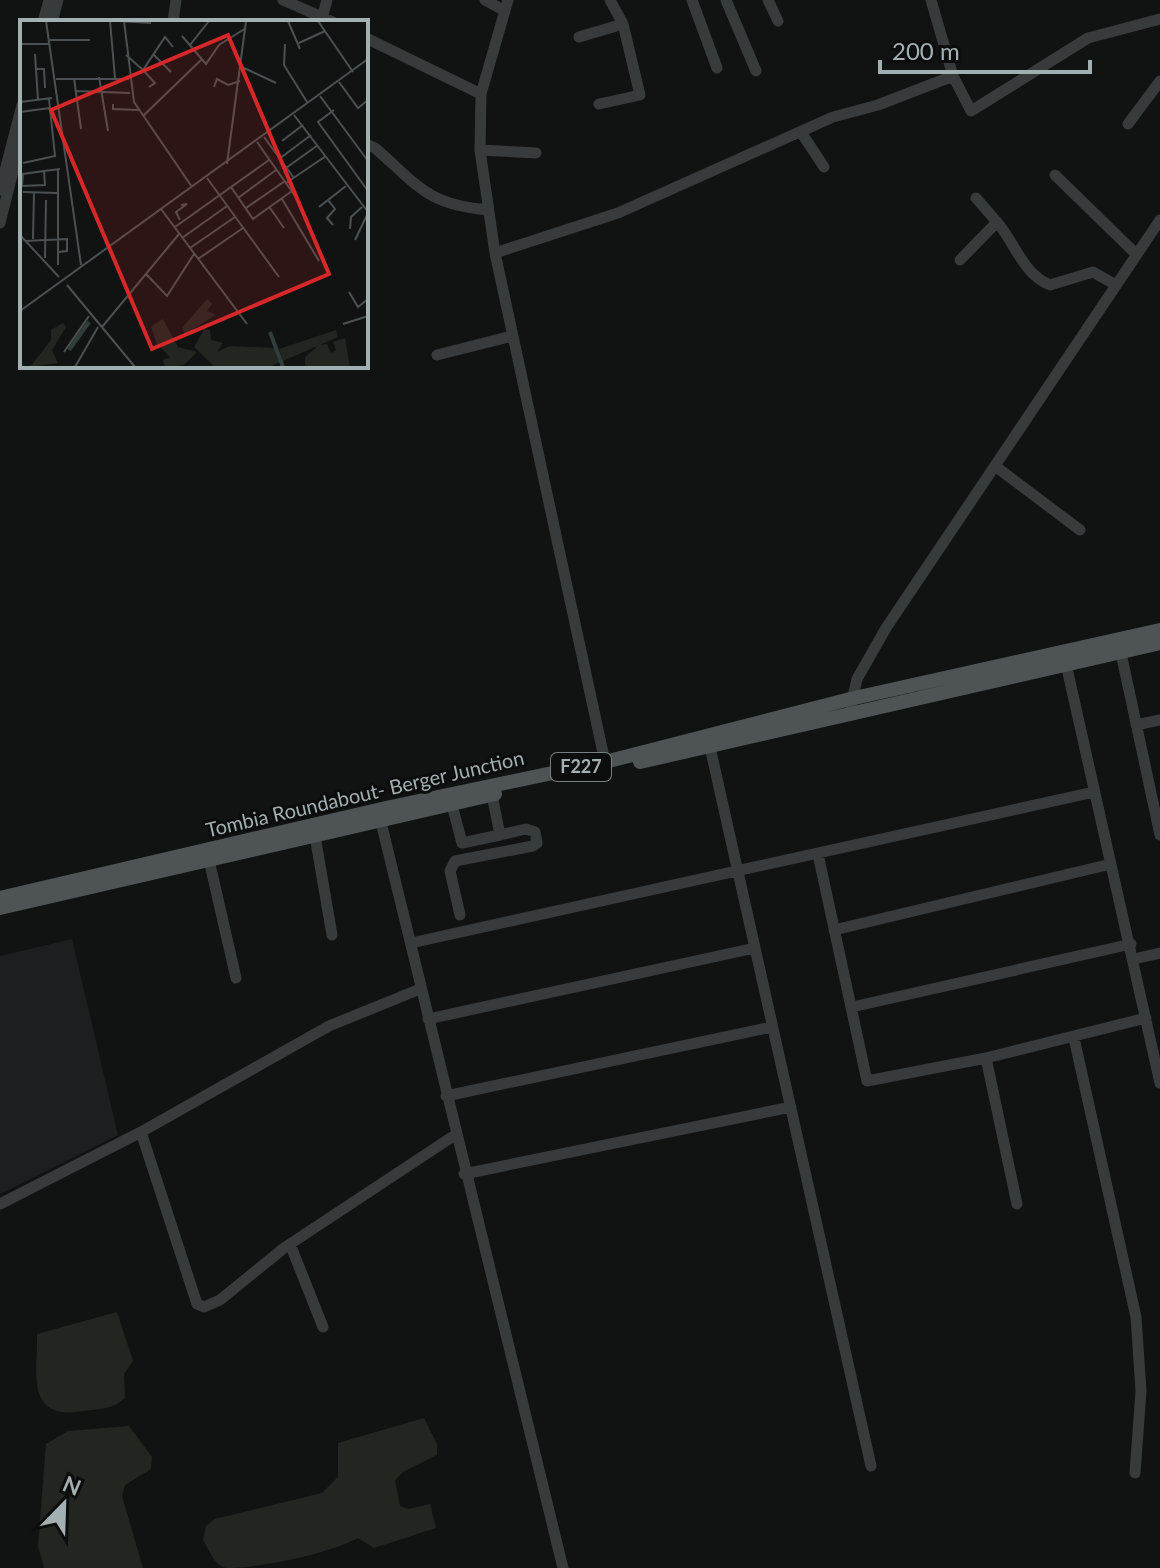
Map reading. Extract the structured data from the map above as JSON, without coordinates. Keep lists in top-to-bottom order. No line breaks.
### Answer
{"streets":{"main road":["F227","Tombia Roundabout- Berger Junction"]},"scale_bar":"200 m","north":"top right"}
